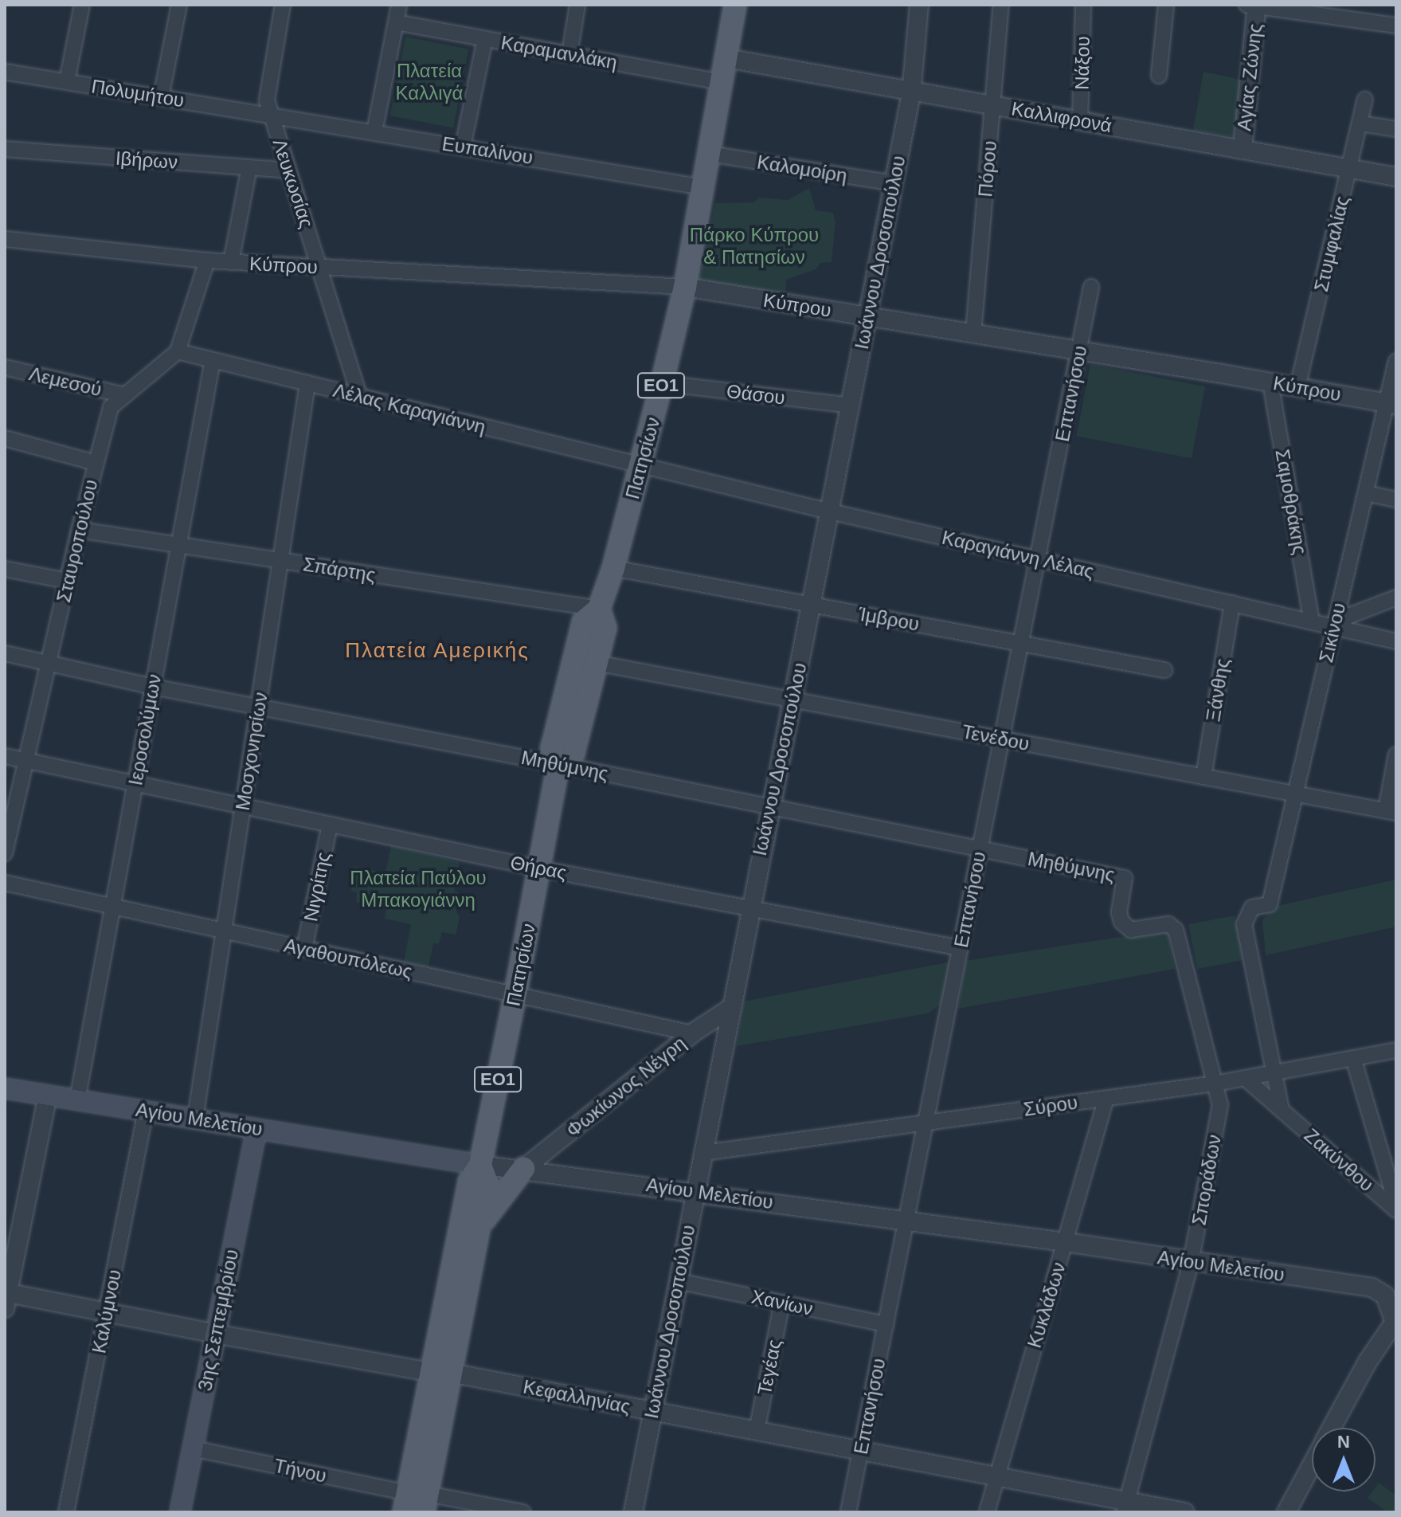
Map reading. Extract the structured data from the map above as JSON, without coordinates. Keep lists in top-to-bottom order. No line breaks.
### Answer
{"streets":{"main road":["ΕΟ1","Πατησίων","Αγίου Μελετίου","3ης Σεπτεμβρίου"],"street":["Καραμανλάκη","Νάξου","Αγίας Ζώνης","Πολυμήτου","Καλλιφρονά","Ευπαλίνου","Ιβήρων","Καλομοίρη","Πόρου","Λευκωσίας","Στυμφαλίας","Ιωάννου Δροσοπούλου","Κύπρου","Λεμεσού","Επτανήσου","Θάσου","Λέλας Καραγιάννη","Σαμοθράκης","Σταυροπούλου","Καραγιάννη Λέλας","Σπάρτης","Ίμβρου","Σικίνου","Ξάνθης","Ιεροσολύμων","Τενέδου","Μοσχονησίων","Μηθύμνης","Θήρας","Νιγρίτης","Αγαθουπόλεως","Φωκίωνος Νέγρη","Σύρου","Ζακύνθου","Σποράδων","Χανίων","Κυκλάδων","Καλύμνου","Τεγέας","Κεφαλληνίας","Τήνου"]},"crossings":[["Καραμανλάκη","Πατησίων"],["Νάξου","Καλλιφρονά"],["Αγίας Ζώνης","Καλλιφρονά"],["Πολυμήτου","Ευπαλίνου"],["Πολυμήτου","Λευκωσίας"],["Καλλιφρονά","Πόρου"],["Καλλιφρονά","Στυμφαλίας"],["Καλλιφρονά","Ιωάννου Δροσοπούλου"],["Καλλιφρονά","Πατησίων"],["Ευπαλίνου","Λευκωσίας"],["Ευπαλίνου","Πατησίων"],["Ιβήρων","Λευκωσίας"],["Ιβήρων","Κύπρου"],["Καλομοίρη","Ιωάννου Δροσοπούλου"],["Καλομοίρη","Πατησίων"],["Πόρου","Κύπρου"],["Λευκωσίας","Κύπρου"],["Λευκωσίας","Λέλας Καραγιάννη"],["Στυμφαλίας","Κύπρου"],["Ιωάννου Δροσοπούλου","Κύπρου"],["Ιωάννου Δροσοπούλου","Θάσου"],["Ιωάννου Δροσοπούλου","Καραγιάννη Λέλας"],["Ιωάννου Δροσοπούλου","Ίμβρου"],["Ιωάννου Δροσοπούλου","Τενέδου"],["Ιωάννου Δροσοπούλου","Μηθύμνης"],["Ιωάννου Δροσοπούλου","Θήρας"],["Ιωάννου Δροσοπούλου","Φωκίωνος Νέγρη"],["Ιωάννου Δροσοπούλου","Σύρου"],["Ιωάννου Δροσοπούλου","Αγίου Μελετίου"],["Ιωάννου Δροσοπούλου","Χανίων"],["Ιωάννου Δροσοπούλου","Κεφαλληνίας"],["Κύπρου","Επτανήσου"],["Κύπρου","Πατησίων"],["Κύπρου","Σαμοθράκης"],["Κύπρου","Σικίνου"],["Λεμεσού","Σταυροπούλου"],["Επτανήσου","Καραγιάννη Λέλας"],["Επτανήσου","Ίμβρου"],["Επτανήσου","Τενέδου"],["Επτανήσου","Μηθύμνης"],["Επτανήσου","Θήρας"],["Επτανήσου","Σύρου"],["Επτανήσου","Αγίου Μελετίου"],["Επτανήσου","Χανίων"],["Επτανήσου","Κεφαλληνίας"],["Θάσου","Πατησίων"],["Λέλας Καραγιάννη","Πατησίων"],["Λέλας Καραγιάννη","Σταυροπούλου"],["Λέλας Καραγιάννη","Καραγιάννη Λέλας"],["Λέλας Καραγιάννη","Ιεροσολύμων"],["Λέλας Καραγιάννη","Μοσχονησίων"],["Πατησίων","Καραγιάννη Λέλας"],["Πατησίων","Σπάρτης"],["Πατησίων","Ίμβρου"],["Πατησίων","Τενέδου"],["Πατησίων","Μηθύμνης"],["Πατησίων","Θήρας"],["Πατησίων","Αγαθουπόλεως"],["Πατησίων","Αγίου Μελετίου"],["Πατησίων","Κεφαλληνίας"],["Πατησίων","Τήνου"],["Σαμοθράκης","Καραγιάννη Λέλας"],["Σταυροπούλου","Σπάρτης"],["Σταυροπούλου","Μηθύμνης"],["Σταυροπούλου","Θήρας"],["Καραγιάννη Λέλας","Σικίνου"],["Καραγιάννη Λέλας","Ξάνθης"],["Σπάρτης","Ιεροσολύμων"],["Σπάρτης","Μοσχονησίων"],["Σικίνου","Τενέδου"],["Σικίνου","Σύρου"],["Ξάνθης","Τενέδου"],["Ιεροσολύμων","Μηθύμνης"],["Ιεροσολύμων","Θήρας"],["Ιεροσολύμων","Αγαθουπόλεως"],["Ιεροσολύμων","Αγίου Μελετίου"],["Μοσχονησίων","Μηθύμνης"],["Μοσχονησίων","Θήρας"],["Μοσχονησίων","Αγαθουπόλεως"],["Μοσχονησίων","Αγίου Μελετίου"],["Μηθύμνης","Σποράδων"],["Θήρας","Νιγρίτης"],["Νιγρίτης","Αγαθουπόλεως"],["Αγαθουπόλεως","Φωκίωνος Νέγρη"],["Φωκίωνος Νέγρη","Αγίου Μελετίου"],["Σύρου","Ζακύνθου"],["Σύρου","Σποράδων"],["Σύρου","Κυκλάδων"],["Αγίου Μελετίου","Σποράδων"],["Αγίου Μελετίου","Κυκλάδων"],["Αγίου Μελετίου","Καλύμνου"],["Αγίου Μελετίου","3ης Σεπτεμβρίου"],["Σποράδων","Κεφαλληνίας"],["Χανίων","Τεγέας"],["Κυκλάδων","Κεφαλληνίας"],["Καλύμνου","Κεφαλληνίας"],["3ης Σεπτεμβρίου","Κεφαλληνίας"],["3ης Σεπτεμβρίου","Τήνου"],["Τεγέας","Κεφαλληνίας"]],"districts":["Πλατεία Αμερικής"],"parks":["Πλατεία Καλλιγά","Πάρκο Κύπρου & Πατησίων","Πλατεία Παύλου Μπακογιάννη"],"north":"top"}
